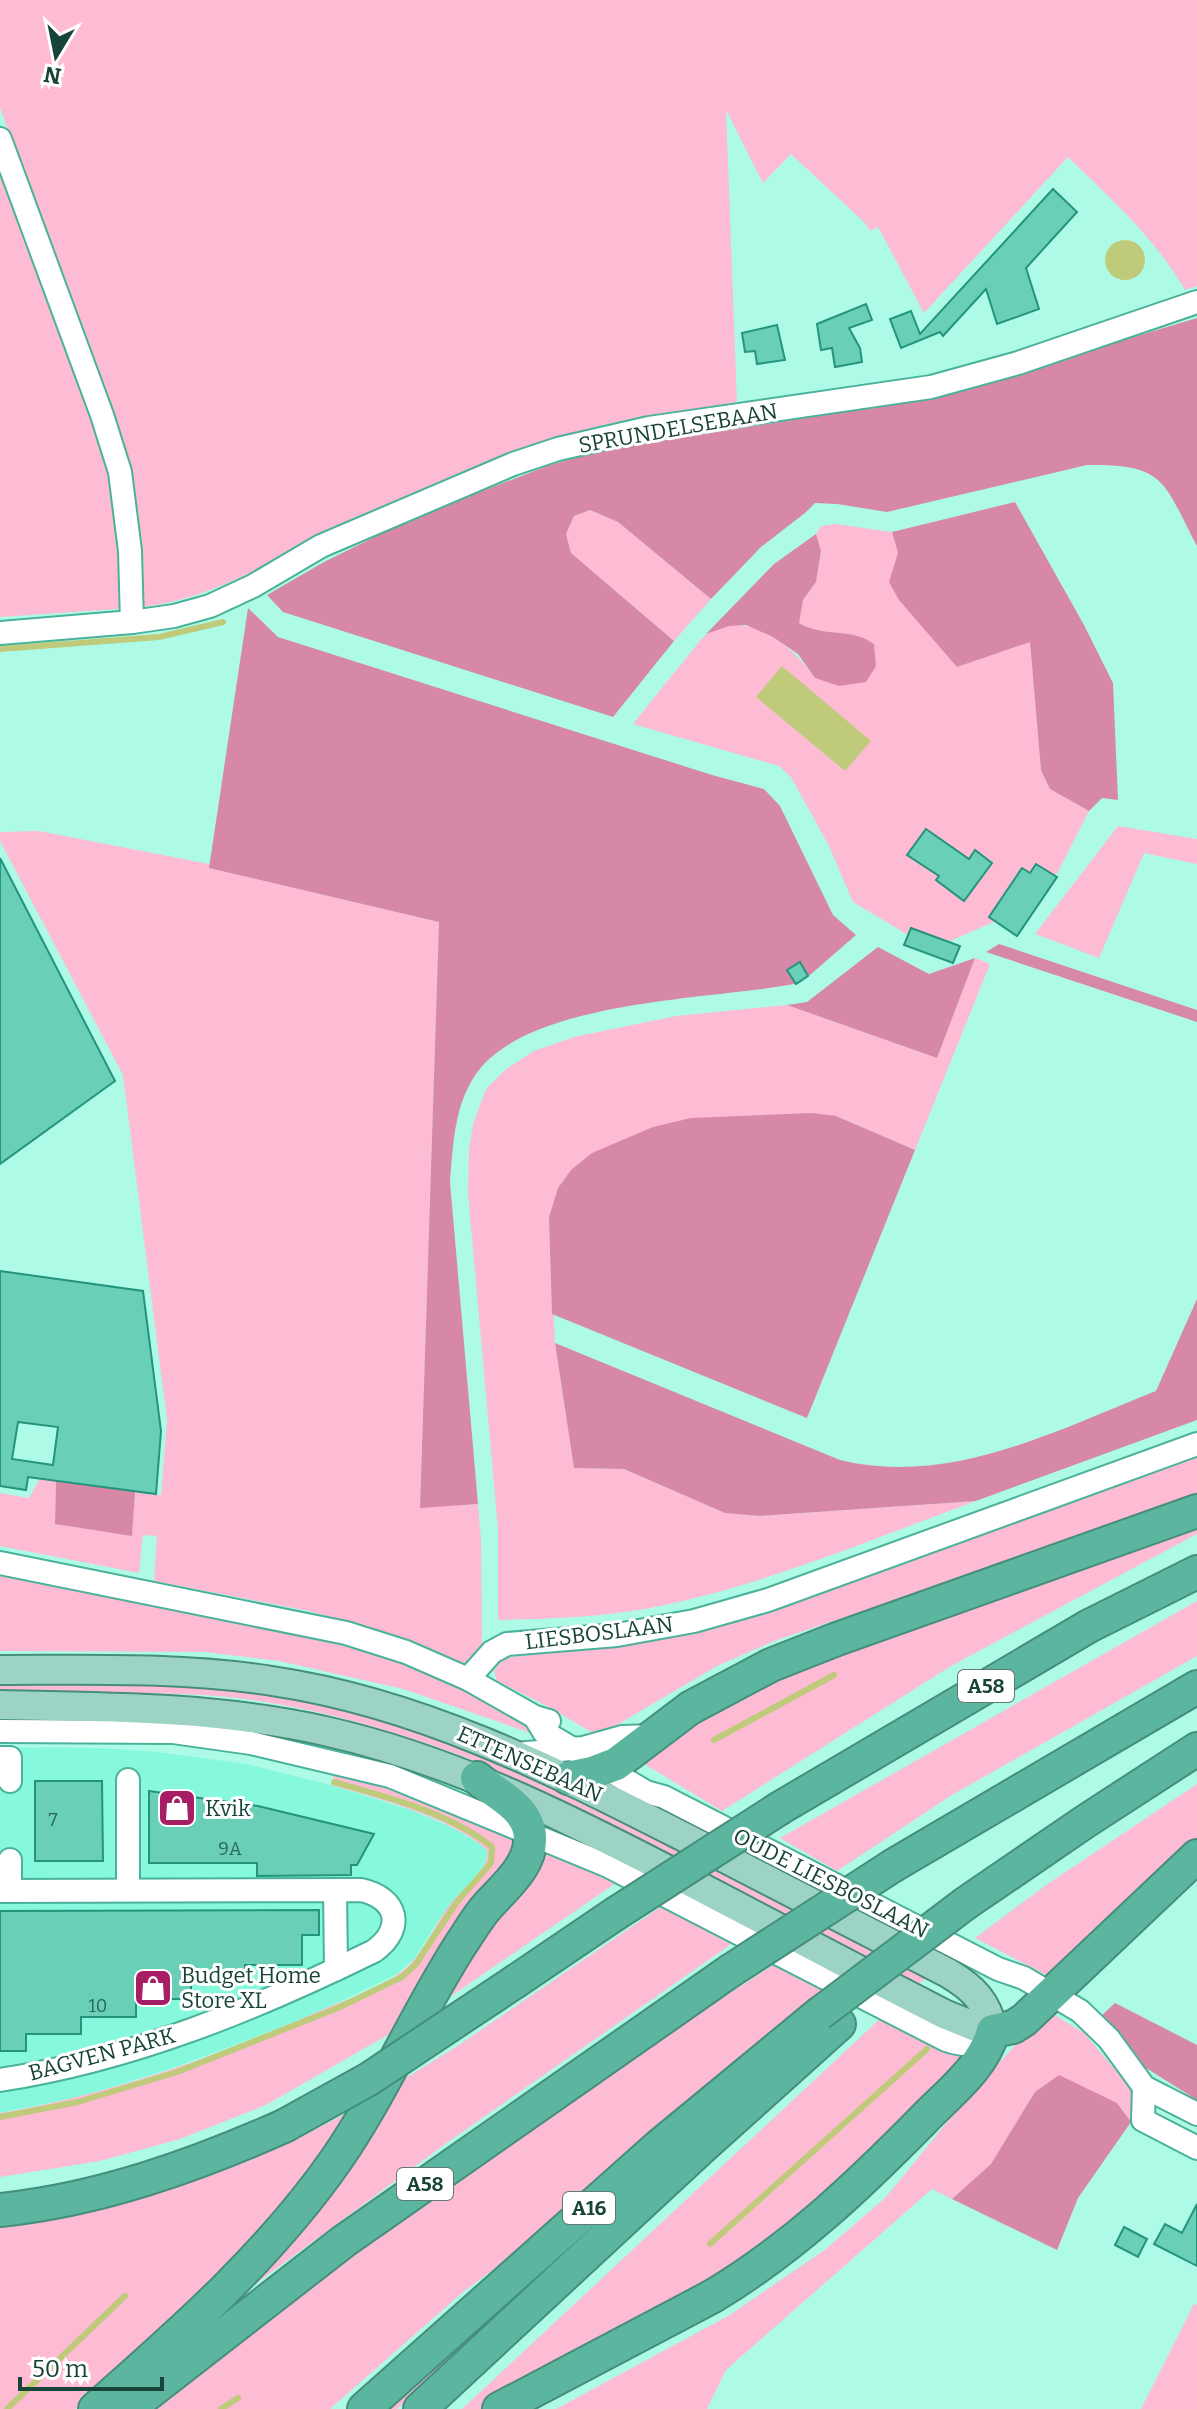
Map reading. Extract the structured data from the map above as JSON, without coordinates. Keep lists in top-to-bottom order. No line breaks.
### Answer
{"streets":{"highway":["A58","A16"],"main road":["ETTENSEBAAN"],"street":["SPRUNDELSEBAAN","LIESBOSLAAN","OUDE LIESBOSLAAN","BAGVEN PARK"]},"crossings":[["LIESBOSLAAN","OUDE LIESBOSLAAN"],["ETTENSEBAAN","OUDE LIESBOSLAAN"]],"places":{"shop":["Kvik","Budget Home Store XL"]},"house_numbers":["7","9A","10"],"scale_bar":"50 m","north":"bottom"}
